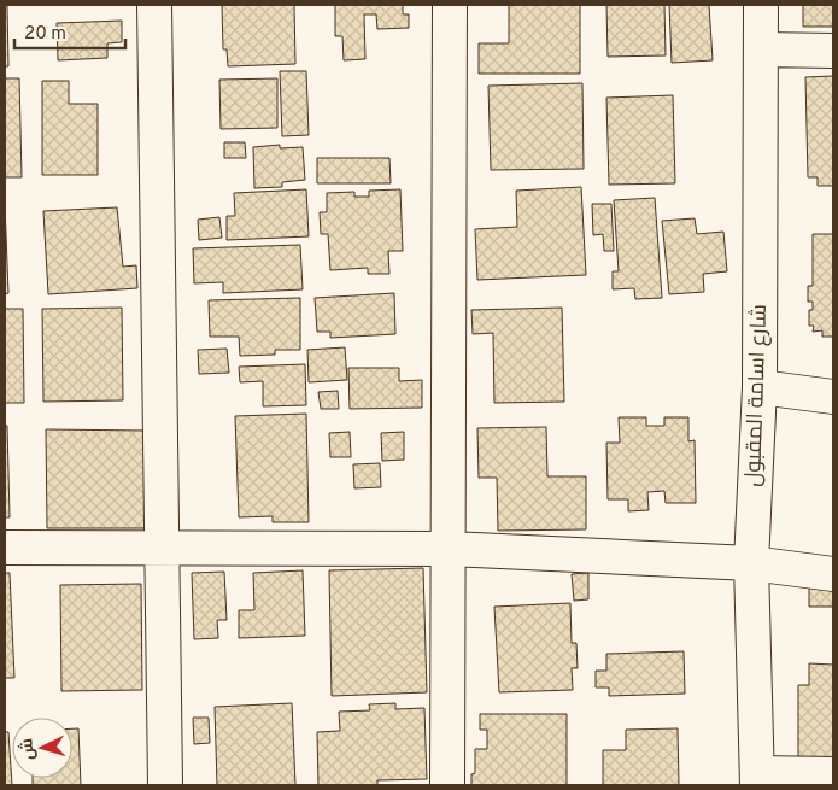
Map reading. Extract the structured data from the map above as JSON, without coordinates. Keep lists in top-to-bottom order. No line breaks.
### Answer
{"streets":{"street":["شارع اسامة المقبول"]},"scale_bar":"20 m","north":"left"}
